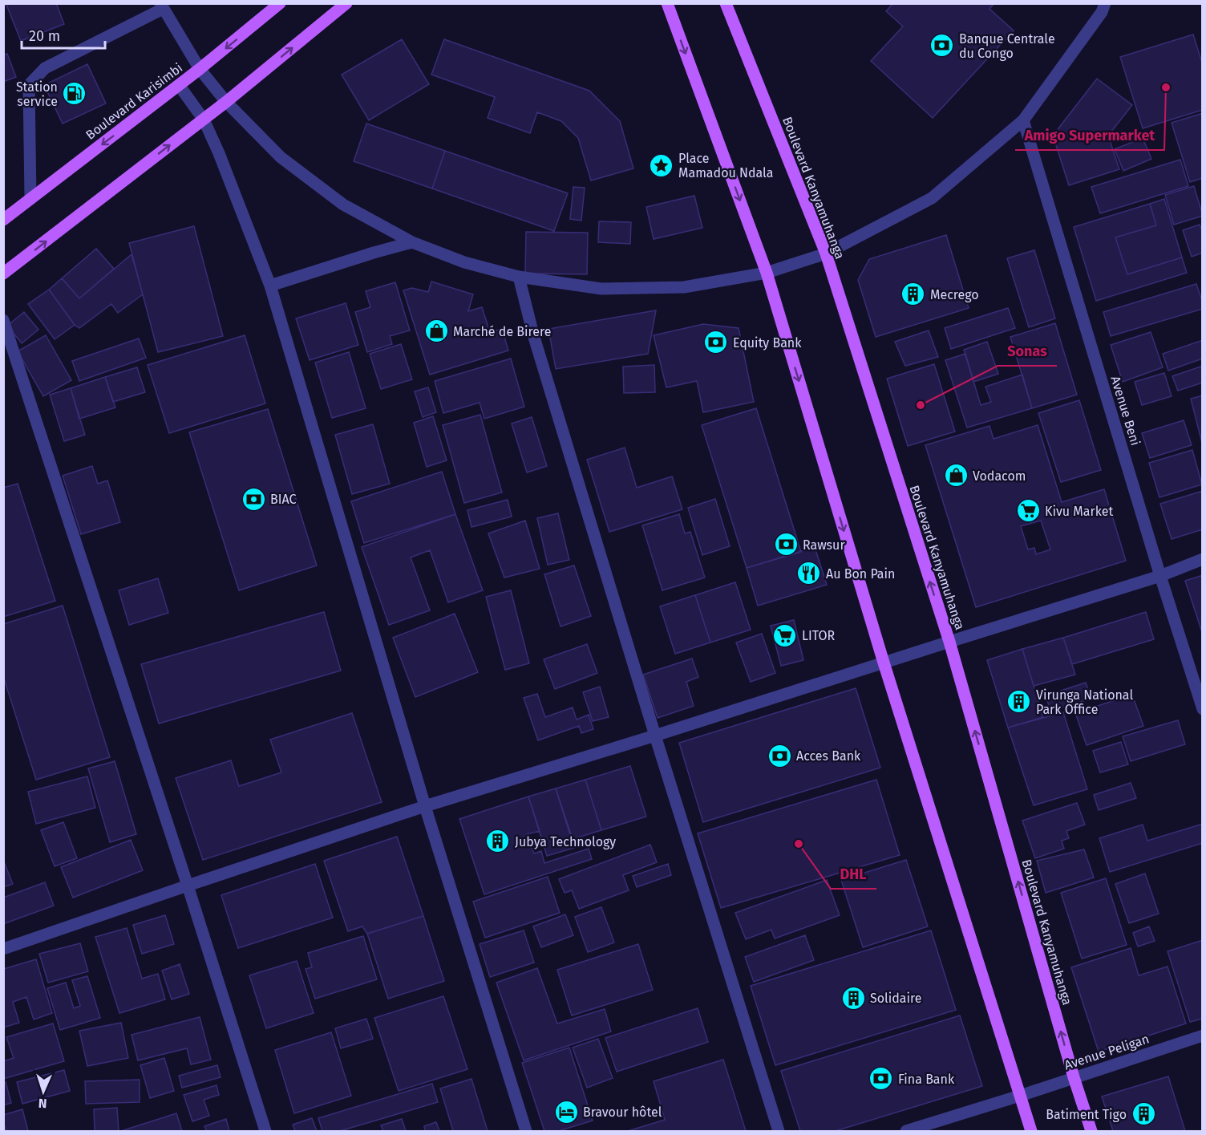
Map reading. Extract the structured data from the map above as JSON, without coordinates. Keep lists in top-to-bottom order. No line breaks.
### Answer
{"streets":{"main road":["Boulevard Karisimbi","Boulevard Kanyamuhanga"],"street":["Avenue Beni","Avenue Peligan"]},"crossings":[["Boulevard Kanyamuhanga","Avenue Peligan"]],"places":{"bank":["Banque Centrale du Congo","Equity Bank","BIAC","Rawsur","Acces Bank","Fina Bank"],"other":["Amigo Supermarket","Sonas","DHL"],"fuel station":["Station service"],"place":["Place Mamadou Ndala"],"building":["Mecrego","Virunga National Park Office","Jubya Technology","Solidaire","Batiment Tigo"],"shop":["Marché de Birere","Vodacom"],"supermarket":["Kivu Market","LITOR"],"restaurant":["Au Bon Pain"],"hotel":["Bravour hôtel"]},"scale_bar":"20 m","north":"bottom"}
